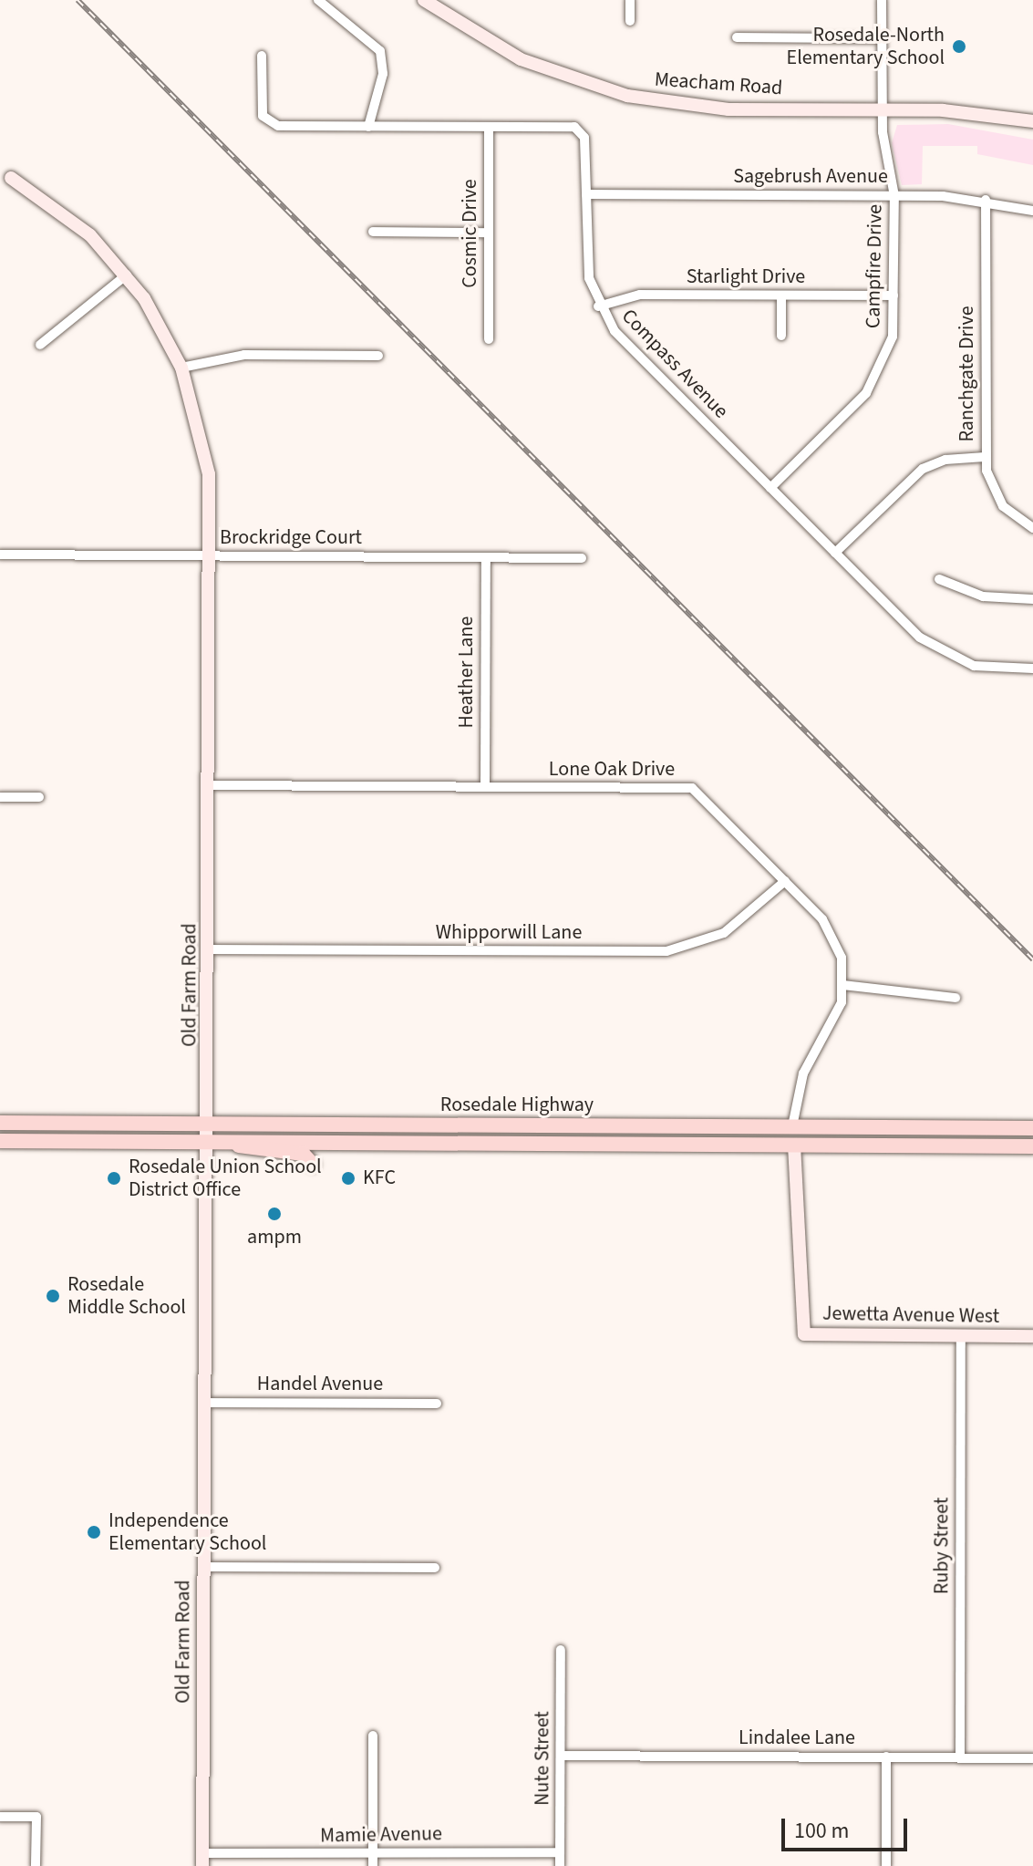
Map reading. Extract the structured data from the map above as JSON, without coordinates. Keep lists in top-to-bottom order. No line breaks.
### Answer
{"streets":{"main road":["Rosedale Highway"],"street":["Meacham Road","Sagebrush Avenue","Cosmic Drive","Campfire Drive","Starlight Drive","Compass Avenue","Ranchgate Drive","Brockridge Court","Heather Lane","Lone Oak Drive","Whipporwill Lane","Old Farm Road","Jewetta Avenue West","Handel Avenue","Ruby Street","Lindalee Lane","Nute Street","Mamie Avenue"]},"crossings":[["Meacham Road","Campfire Drive"],["Sagebrush Avenue","Campfire Drive"],["Sagebrush Avenue","Compass Avenue"],["Sagebrush Avenue","Ranchgate Drive"],["Cosmic Drive","Compass Avenue"],["Campfire Drive","Starlight Drive"],["Campfire Drive","Compass Avenue"],["Starlight Drive","Compass Avenue"],["Brockridge Court","Heather Lane"],["Brockridge Court","Old Farm Road"],["Heather Lane","Lone Oak Drive"],["Lone Oak Drive","Whipporwill Lane"],["Lone Oak Drive","Old Farm Road"],["Lone Oak Drive","Rosedale Highway"],["Whipporwill Lane","Old Farm Road"],["Old Farm Road","Rosedale Highway"],["Old Farm Road","Handel Avenue"],["Old Farm Road","Mamie Avenue"],["Rosedale Highway","Jewetta Avenue West"],["Jewetta Avenue West","Ruby Street"],["Ruby Street","Lindalee Lane"],["Lindalee Lane","Nute Street"],["Nute Street","Mamie Avenue"]],"places":["Rosedale-North Elementary School","Rosedale Union School District Office","KFC","ampm","Rosedale Middle School","Independence Elementary School"],"scale_bar":"100 m"}
